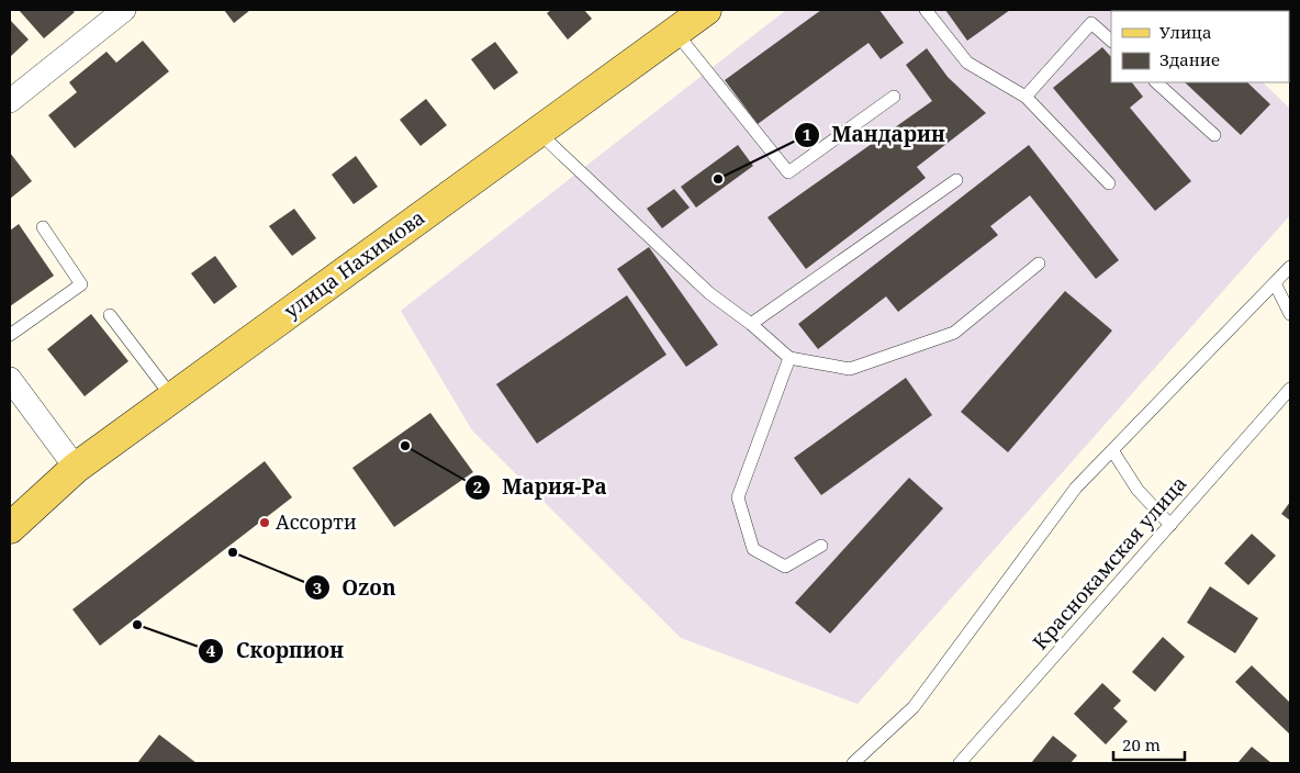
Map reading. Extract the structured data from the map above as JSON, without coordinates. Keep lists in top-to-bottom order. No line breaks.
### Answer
{"streets":{"main road":["улица Нахимова"],"lane":["Краснокамская улица"]},"places":["Мандарин","Мария-Ра","Ассорти","Ozon","Скорпион"],"legend":["Улица","Здание"],"scale_bar":"20 m"}
